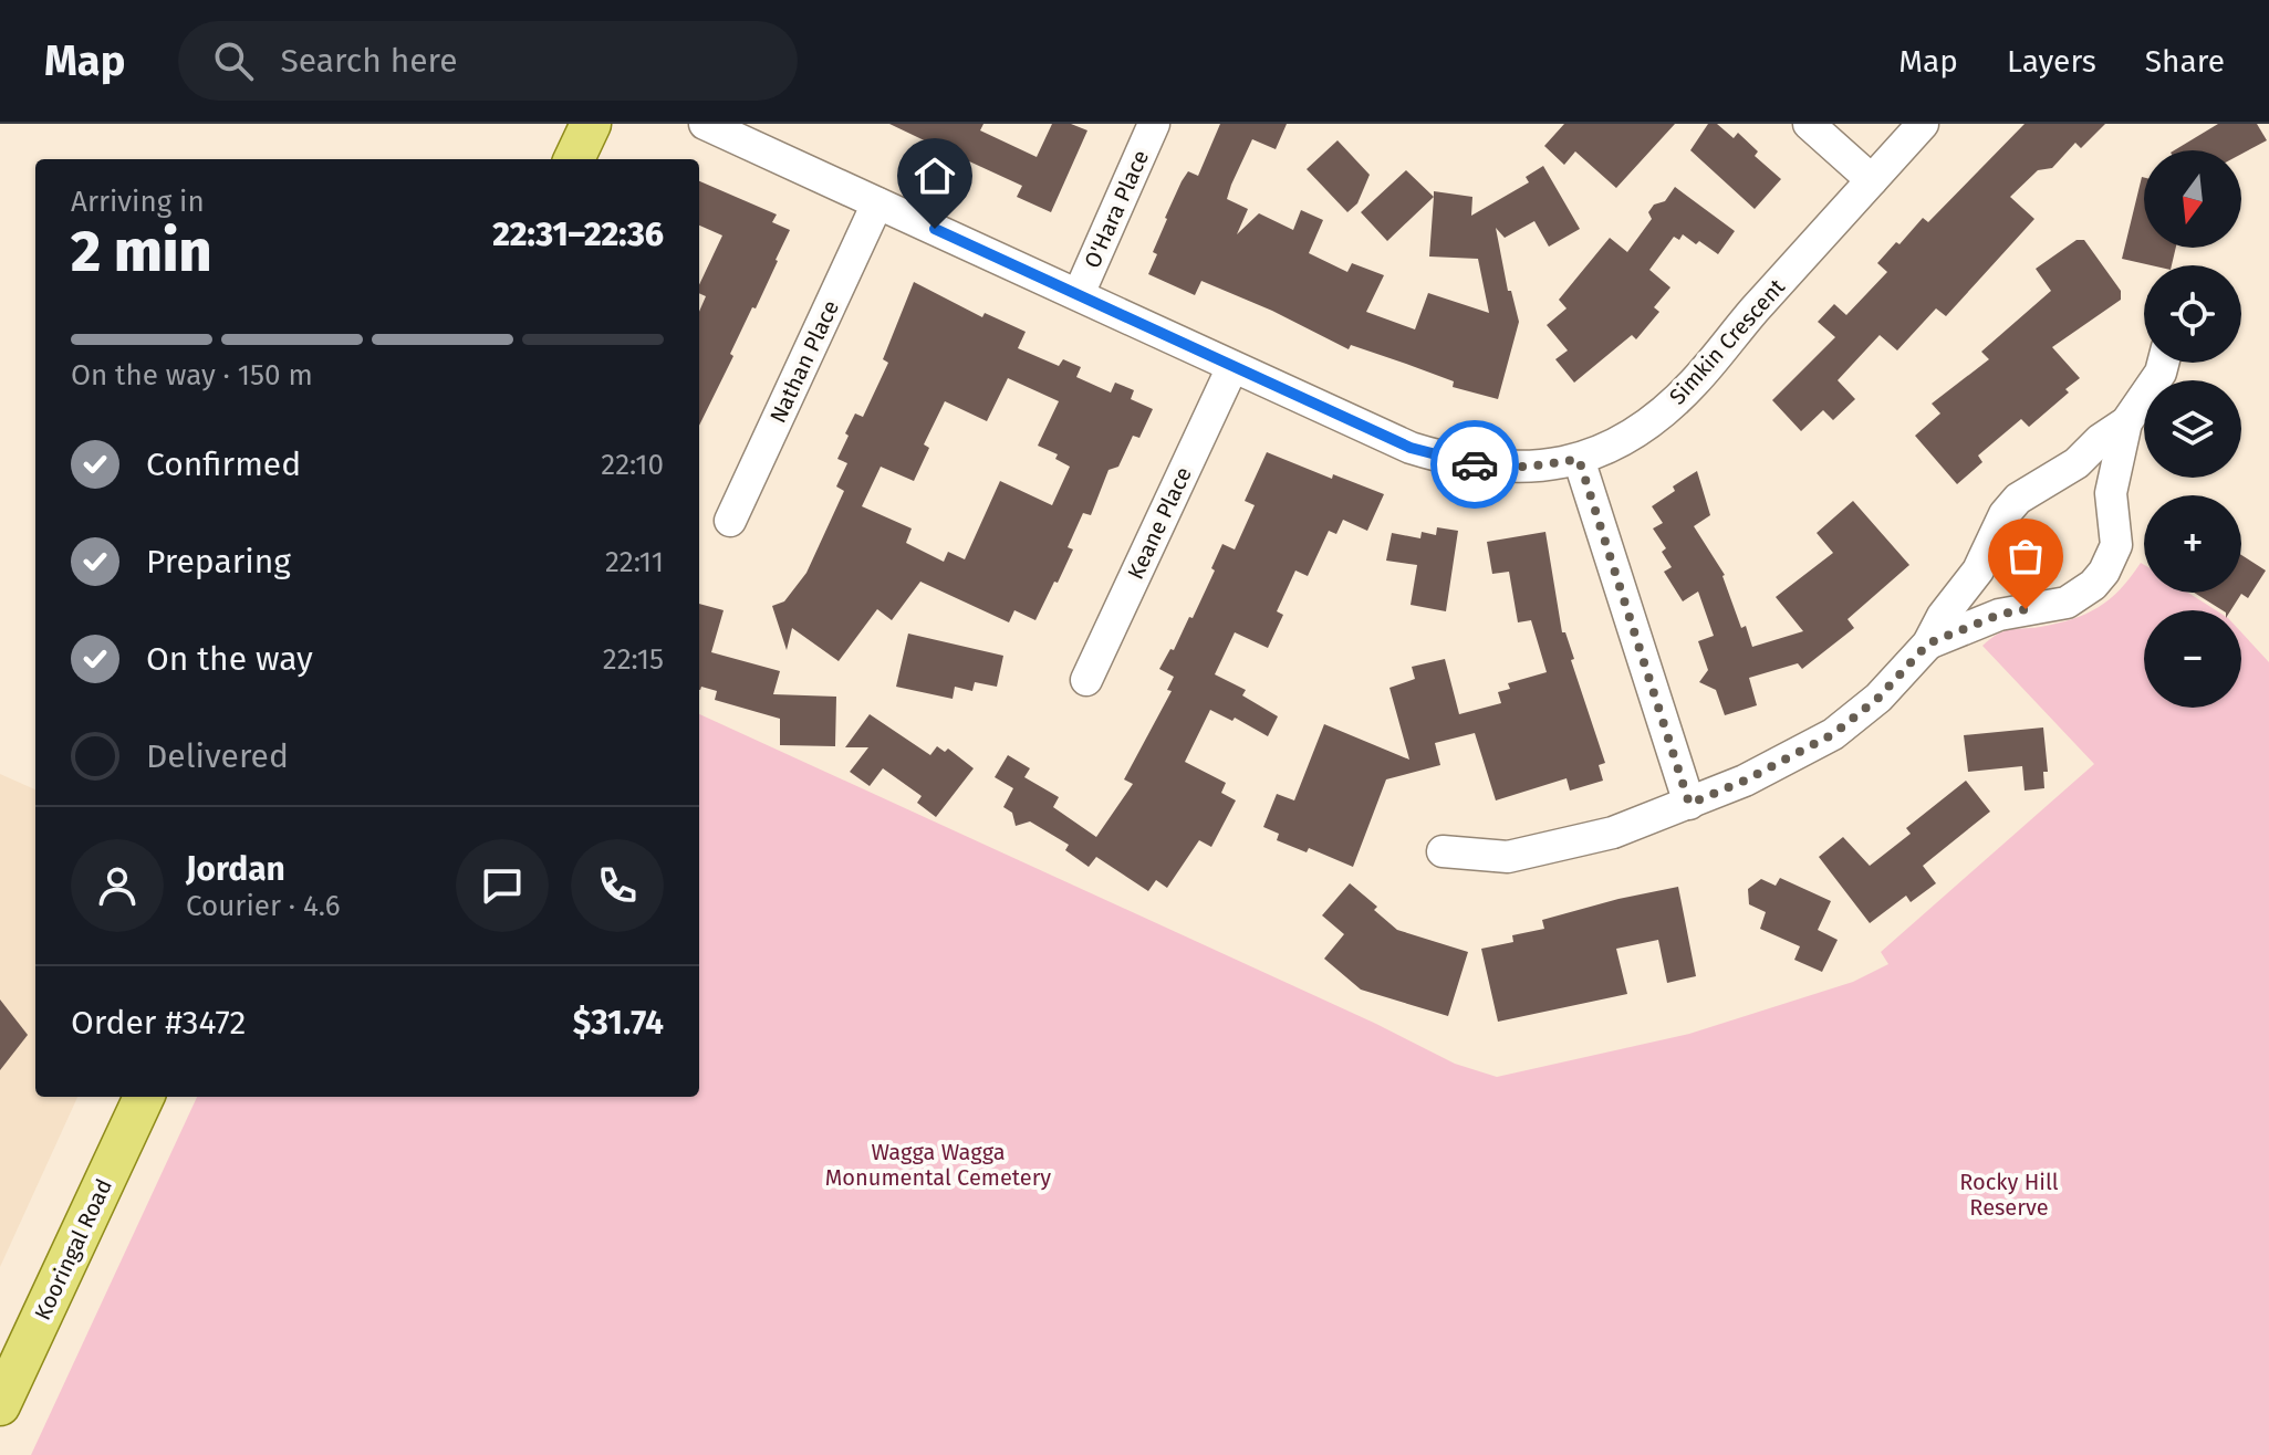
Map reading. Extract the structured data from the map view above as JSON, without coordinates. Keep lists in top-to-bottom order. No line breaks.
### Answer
{"streets":{"main road":["Kooringal Road"],"street":["O'Hara Place","Simkin Crescent","Nathan Place","Keane Place"]},"crossings":[["O'Hara Place","Simkin Crescent"],["Simkin Crescent","Nathan Place"],["Simkin Crescent","Keane Place"]],"parks":["Wagga Wagga Monumental Cemetery","Rocky Hill Reserve"],"north":"bottom","page":{"header":"Map","search":"Search here","nav":["Map","Layers","Share"],"map_buttons":["+","−"],"heading":["2 min","Arriving in","22:31–22:36"],"panel":["Jordan","Courier · 4.6","Order #3472","$31.74"],"bar":"On the way · 150 m","list":[["Confirmed","22:10"],["Preparing","22:11"],["On the way","22:15"],"Delivered"]}}
